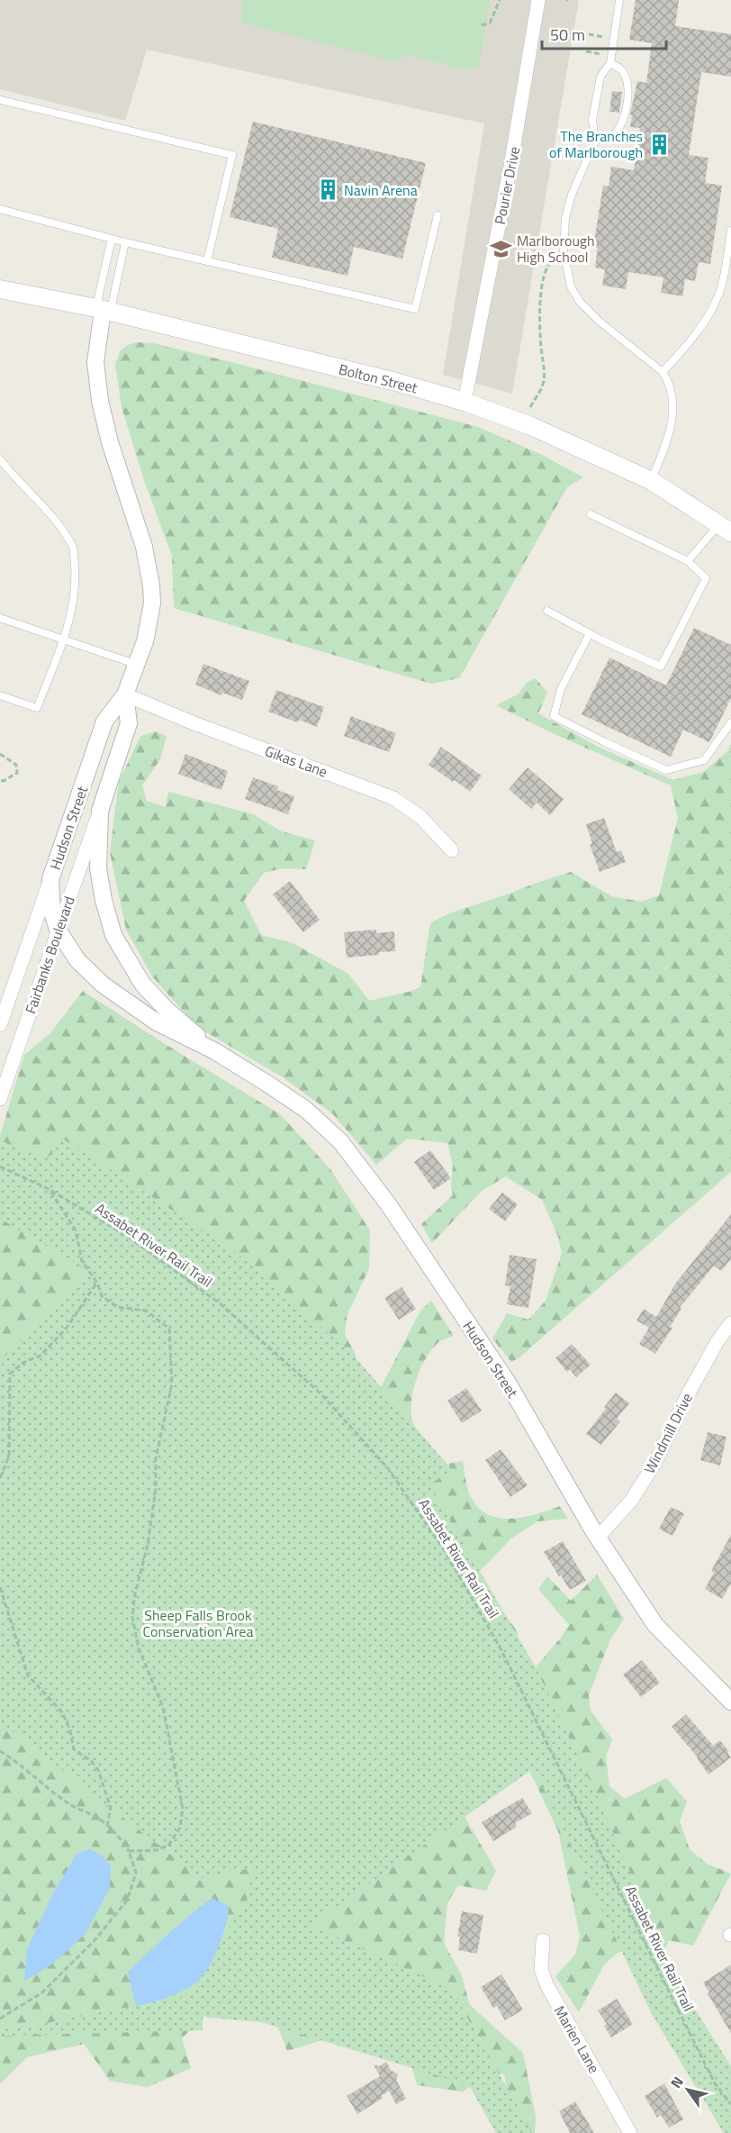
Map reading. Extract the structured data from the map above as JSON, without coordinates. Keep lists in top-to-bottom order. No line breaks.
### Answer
{"streets":{"main road":["Bolton Street"],"street":["Pourier Drive","Gikas Lane","Hudson Street","Fairbanks Boulevard","Windmill Drive","Marien Lane"],"path":["Assabet River Rail Trail"]},"crossings":[["Pourier Drive","Bolton Street"],["Bolton Street","Hudson Street"],["Gikas Lane","Hudson Street"],["Hudson Street","Fairbanks Boulevard"],["Hudson Street","Windmill Drive"]],"parks":["Sheep Falls Brook Conservation Area"],"places":{"building":["The Branches of Marlborough","Navin Arena"],"school or university":["Marlborough High School"]},"scale_bar":"50 m","north":"top left"}
